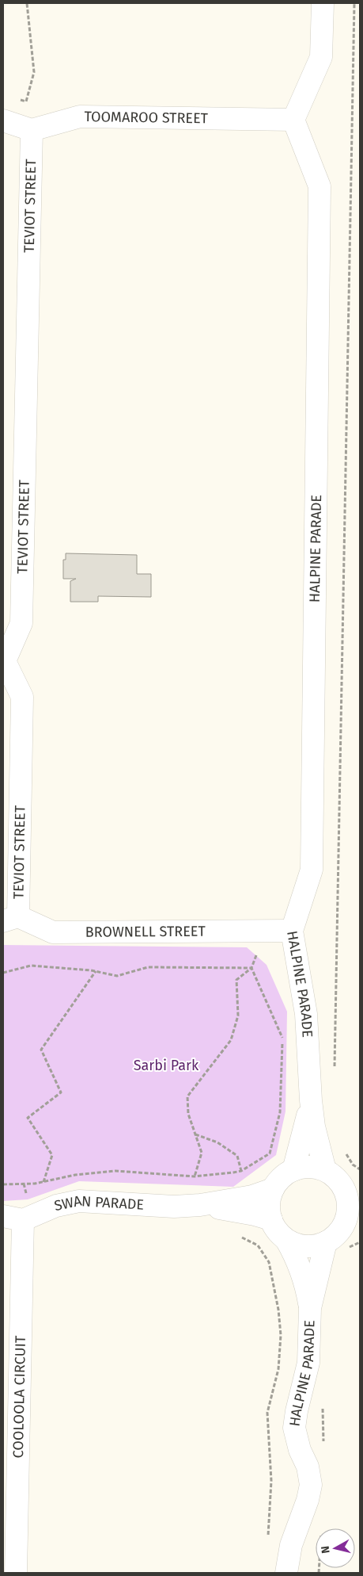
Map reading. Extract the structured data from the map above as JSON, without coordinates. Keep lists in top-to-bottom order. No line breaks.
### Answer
{"streets":{"street":["TOOMAROO STREET","TEVIOT STREET","HALPINE PARADE","BROWNELL STREET","SWAN PARADE","COOLOOLA CIRCUIT"]},"crossings":[["TOOMAROO STREET","TEVIOT STREET"],["TOOMAROO STREET","HALPINE PARADE"],["TEVIOT STREET","BROWNELL STREET"],["HALPINE PARADE","BROWNELL STREET"],["HALPINE PARADE","SWAN PARADE"],["SWAN PARADE","COOLOOLA CIRCUIT"]],"parks":["Sarbi Park"],"north":"left"}
